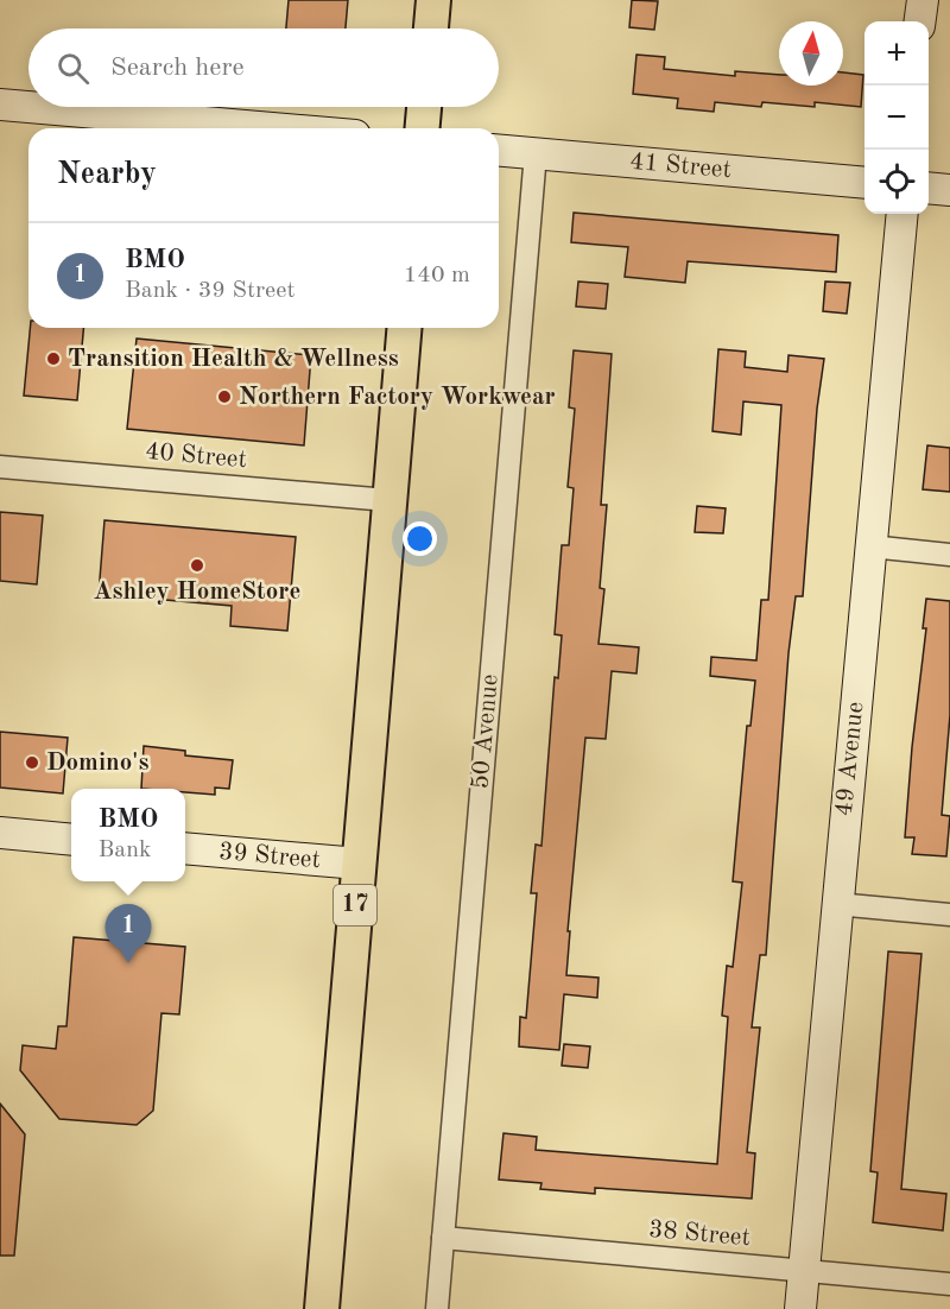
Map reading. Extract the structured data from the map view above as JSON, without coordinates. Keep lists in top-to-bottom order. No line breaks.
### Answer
{"streets":{"main road":["17"],"street":["41 Street","40 Street","50 Avenue","49 Avenue","39 Street","38 Street"]},"crossings":[["41 Street","50 Avenue"],["40 Street","17"],["50 Avenue","38 Street"],["49 Avenue","38 Street"],["39 Street","17"]],"places":["Transition Health & Wellness","Northern Factory Workwear","Ashley HomeStore","Domino's"],"north":"top","page":{"map_buttons":["+","−"],"search":"Search here","heading":"Nearby","list":[{"mark":"1","name":"BMO","note":"Bank · 39 Street","value":"140 m"}],"popup":["BMO","Bank"],"pins":"1"}}
